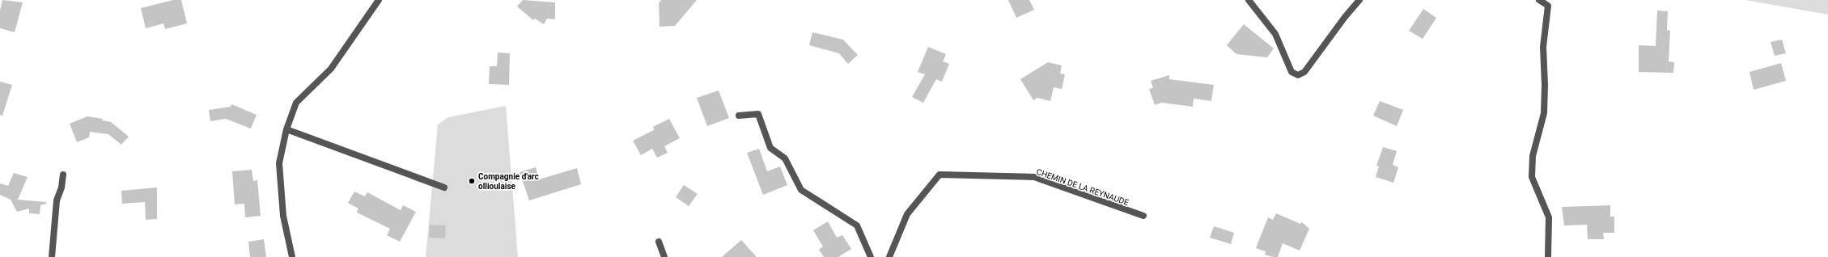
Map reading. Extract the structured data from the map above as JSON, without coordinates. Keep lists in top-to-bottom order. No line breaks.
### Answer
{"streets":{"street":["CHEMIN DE LA REYNAUDE"]},"places":["Compagnie d'arc ollioulaise"]}
